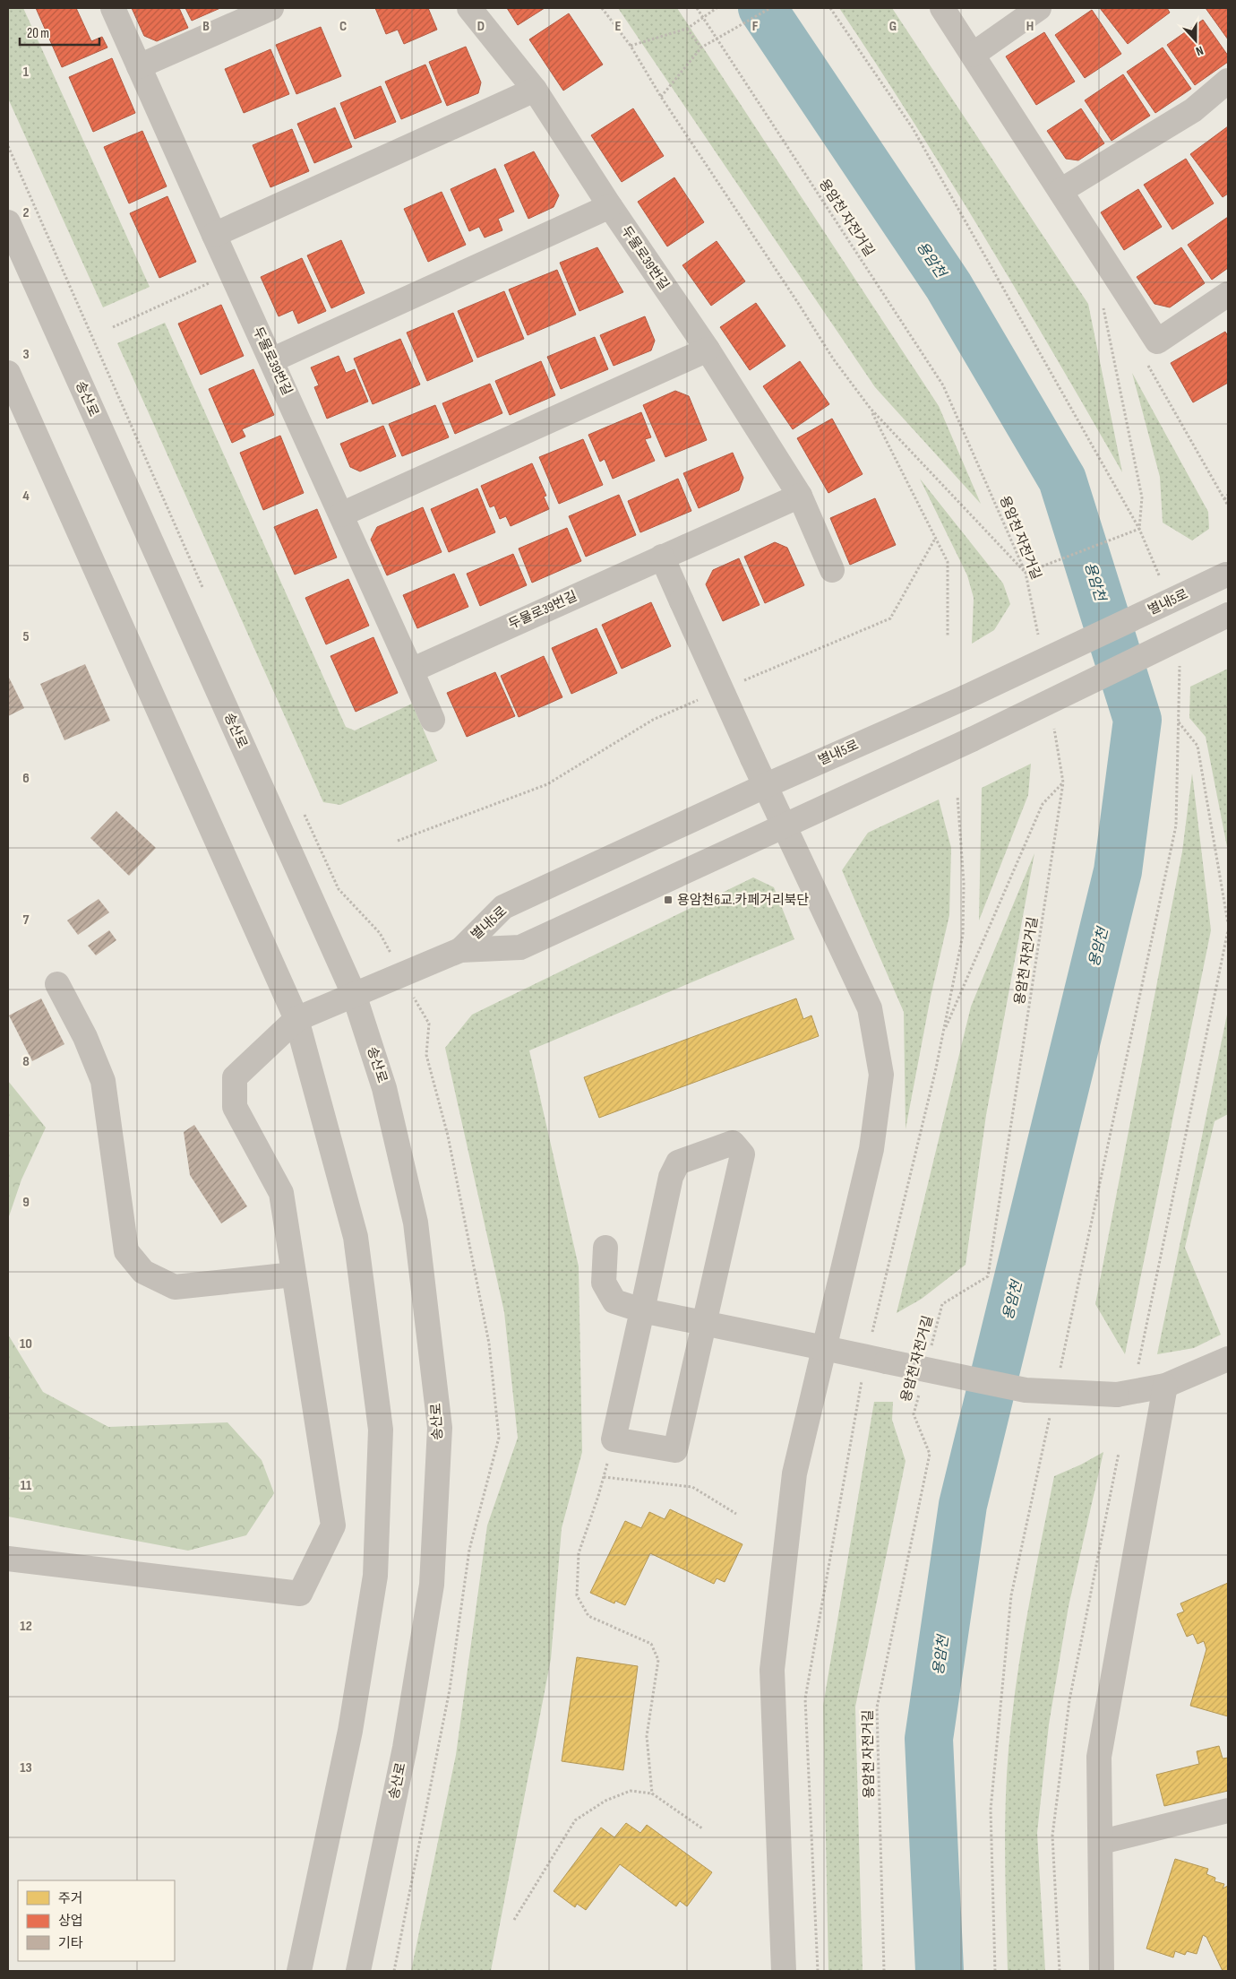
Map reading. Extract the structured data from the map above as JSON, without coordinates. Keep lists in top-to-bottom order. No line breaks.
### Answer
{"streets":{"street":["두물로39번길","송산로","별내5로"],"path":["용암천 자전거길"]},"crossings":[["송산로","별내5로"]],"water":["용암천"],"places":{"transit":["용암천6교.카페거리북단"]},"legend":["주거","상업","기타"],"scale_bar":"20 m","north":"bottom","grid":{"columns":["B","C","D","E","F","G","H"],"rows":["1","2","3","4","5","6","7","8","9","10","11","12","13"]}}
